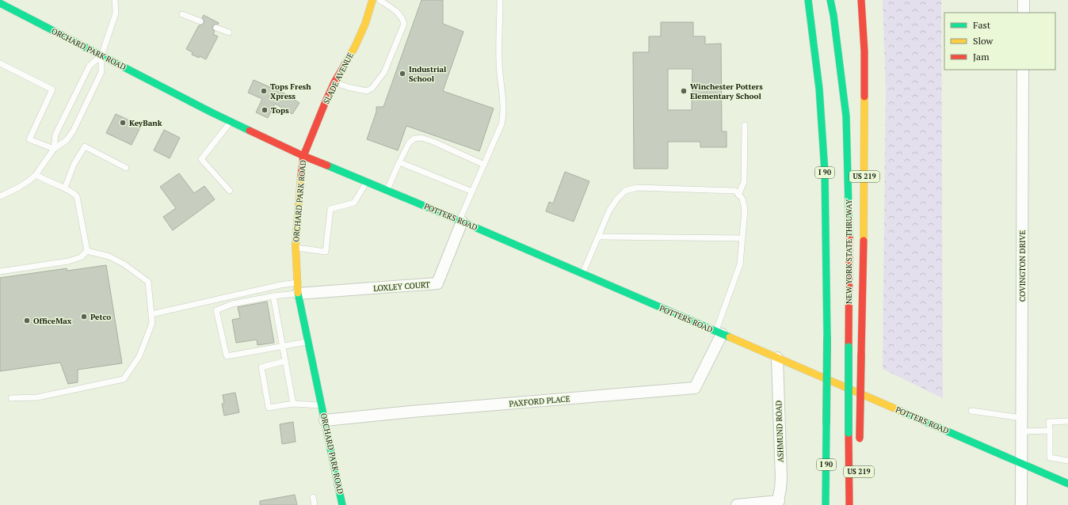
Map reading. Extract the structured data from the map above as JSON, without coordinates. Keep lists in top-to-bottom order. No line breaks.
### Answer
{"streets":{"main road":["ORCHARD PARK ROAD","SLADE AVENUE","I 90","US 219","POTTERS ROAD","NEW YORK STATE THRUWAY"],"street":["COVINGTON DRIVE","LOXLEY COURT","PAXFORD PLACE","ASHMUND ROAD"]},"crossings":[["ORCHARD PARK ROAD","SLADE AVENUE"],["ORCHARD PARK ROAD","POTTERS ROAD"],["ORCHARD PARK ROAD","LOXLEY COURT"],["ORCHARD PARK ROAD","PAXFORD PLACE"],["SLADE AVENUE","POTTERS ROAD"],["POTTERS ROAD","COVINGTON DRIVE"],["POTTERS ROAD","LOXLEY COURT"],["POTTERS ROAD","PAXFORD PLACE"],["POTTERS ROAD","ASHMUND ROAD"]],"places":["Industrial School","Tops Fresh Xpress","Winchester Potters Elementary School","Tops","KeyBank","Petco","OfficeMax"],"legend":["Fast","Slow","Jam"]}
